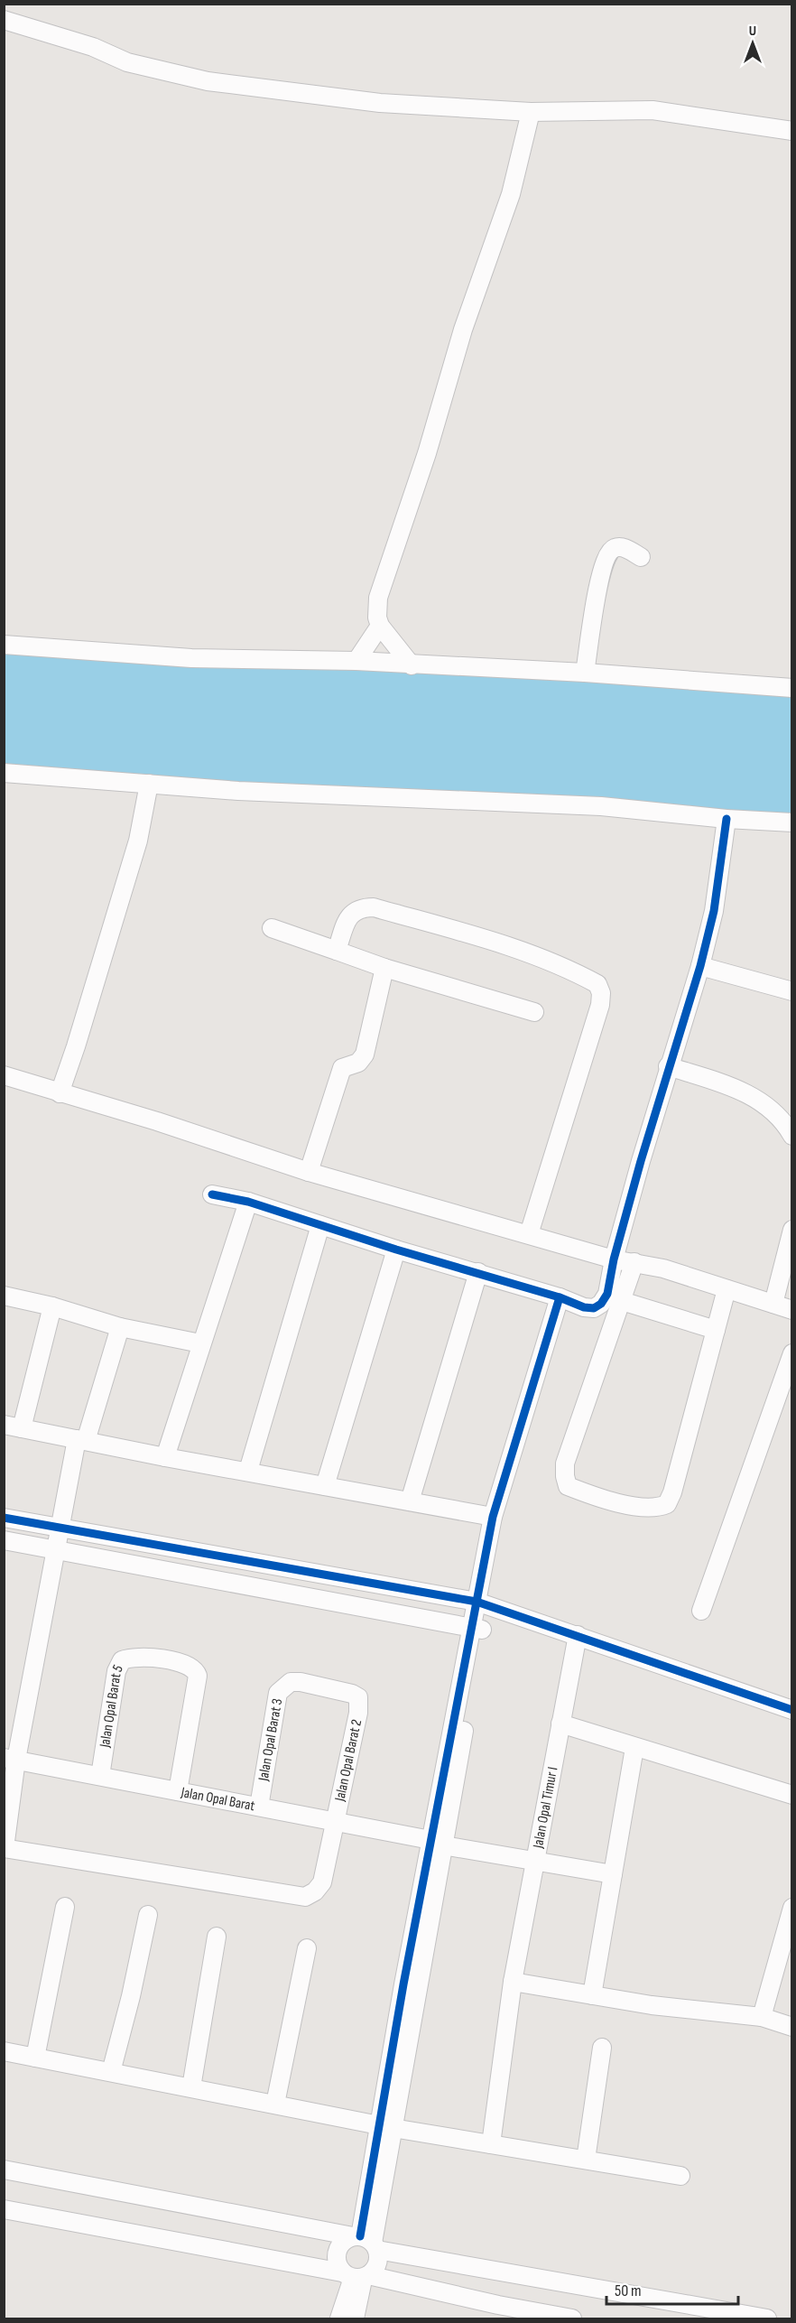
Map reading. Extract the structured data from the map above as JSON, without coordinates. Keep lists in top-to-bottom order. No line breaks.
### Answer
{"streets":{"street":["Jalan Opal Barat 5","Jalan Opal Barat 3","Jalan Opal Barat 2","Jalan Opal Barat","Jalan Opal Timur I"]},"crossings":[["Jalan Opal Barat 5","Jalan Opal Barat"],["Jalan Opal Barat 3","Jalan Opal Barat 2"],["Jalan Opal Barat 3","Jalan Opal Barat"],["Jalan Opal Barat 2","Jalan Opal Barat"],["Jalan Opal Barat","Jalan Opal Timur I"]],"scale_bar":"50 m","north":"top"}
